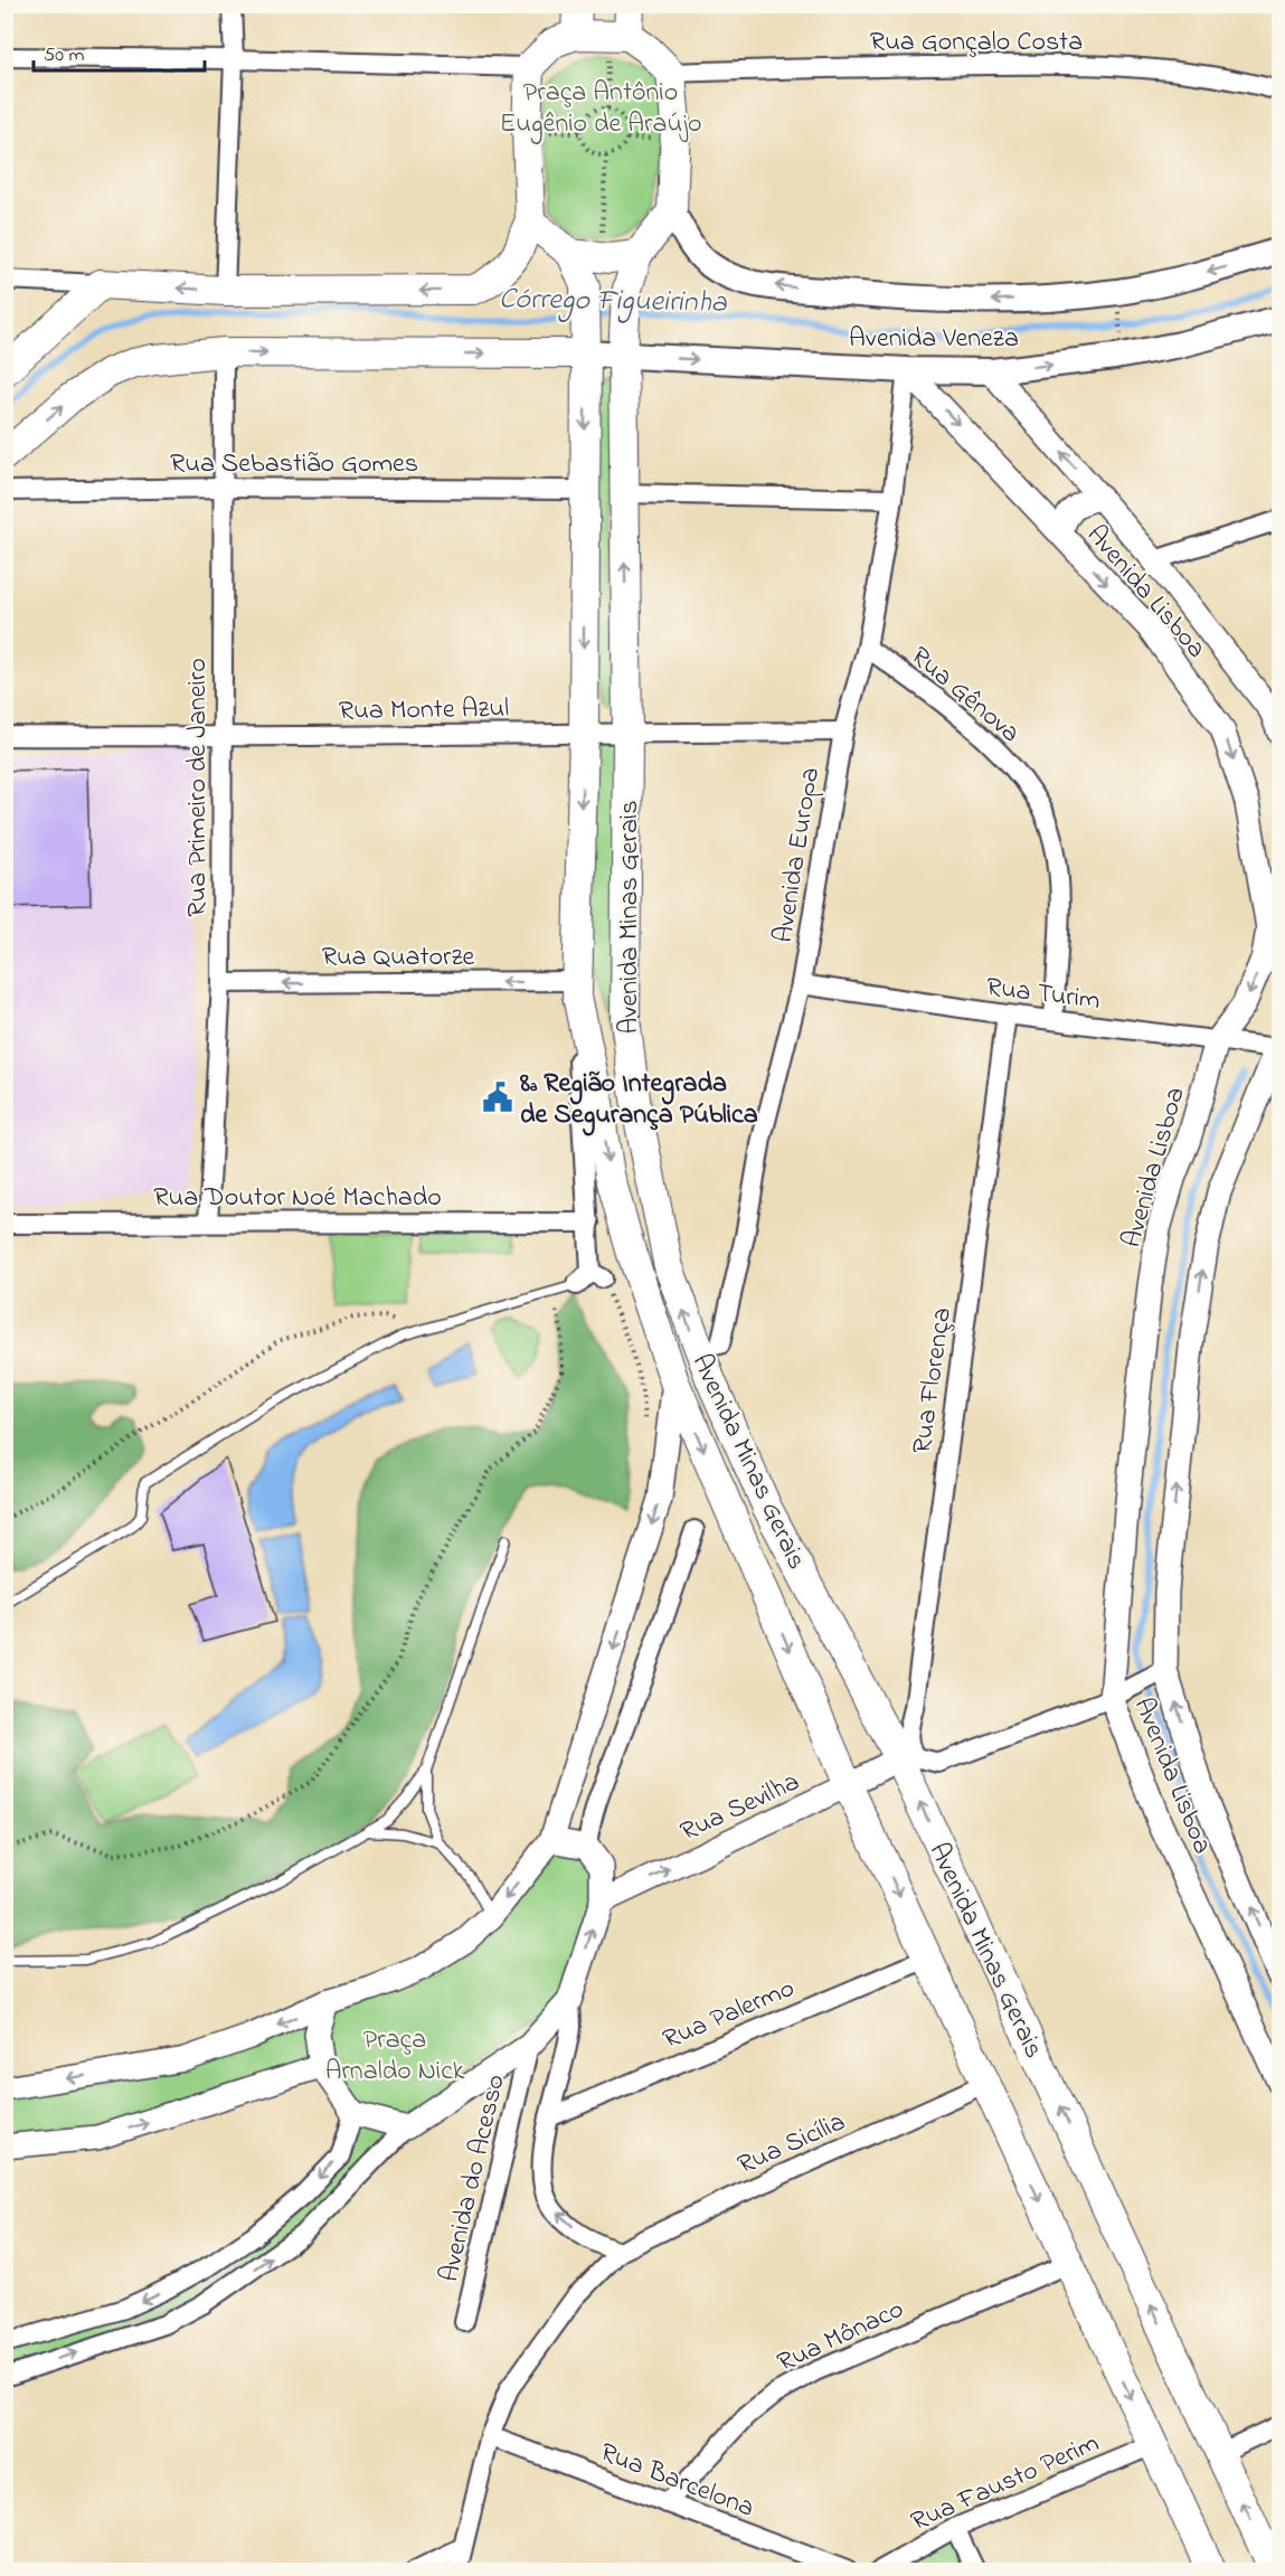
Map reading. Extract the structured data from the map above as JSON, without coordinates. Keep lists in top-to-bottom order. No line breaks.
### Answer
{"streets":{"main road":["Avenida Veneza","Avenida Minas Gerais"],"street":["Rua Gonçalo Costa","Rua Sebastião Gomes","Avenida Lisboa","Rua Gênova","Rua Monte Azul","Rua Primeiro de Janeiro","Avenida Europa","Rua Quatorze","Rua Turim","Rua Doutor Noé Machado","Rua Florença","Rua Sevilha","Rua Palermo","Rua Sicília","Avenida do Acesso","Rua Mônaco","Rua Barcelona","Rua Fausto Perim"]},"crossings":[["Avenida Veneza","Avenida Lisboa"],["Avenida Veneza","Avenida Europa"],["Avenida Veneza","Avenida Minas Gerais"],["Rua Sebastião Gomes","Rua Primeiro de Janeiro"],["Rua Sebastião Gomes","Avenida Minas Gerais"],["Avenida Lisboa","Avenida Europa"],["Avenida Lisboa","Rua Turim"],["Rua Gênova","Avenida Europa"],["Rua Gênova","Rua Turim"],["Rua Monte Azul","Rua Primeiro de Janeiro"],["Rua Monte Azul","Avenida Europa"],["Rua Monte Azul","Avenida Minas Gerais"],["Rua Primeiro de Janeiro","Rua Quatorze"],["Rua Primeiro de Janeiro","Rua Doutor Noé Machado"],["Avenida Europa","Rua Turim"],["Avenida Minas Gerais","Rua Quatorze"],["Avenida Minas Gerais","Rua Doutor Noé Machado"],["Avenida Minas Gerais","Rua Florença"],["Avenida Minas Gerais","Rua Sevilha"],["Avenida Minas Gerais","Rua Palermo"],["Avenida Minas Gerais","Rua Sicília"],["Avenida Minas Gerais","Rua Mônaco"],["Avenida Minas Gerais","Rua Fausto Perim"],["Rua Turim","Rua Florença"],["Rua Florença","Rua Sevilha"],["Rua Sicília","Rua Barcelona"],["Rua Mônaco","Rua Barcelona"]],"one_way":["Rua Quatorze","Rua Sevilha"],"water":["Córrego Figueirinha"],"parks":["Praça Antônio Eugênio de Araújo","Praça Arnaldo Nick"],"places":{"public building":["8ª Região Integrada de Segurança Pública"]},"scale_bar":"50 m"}
